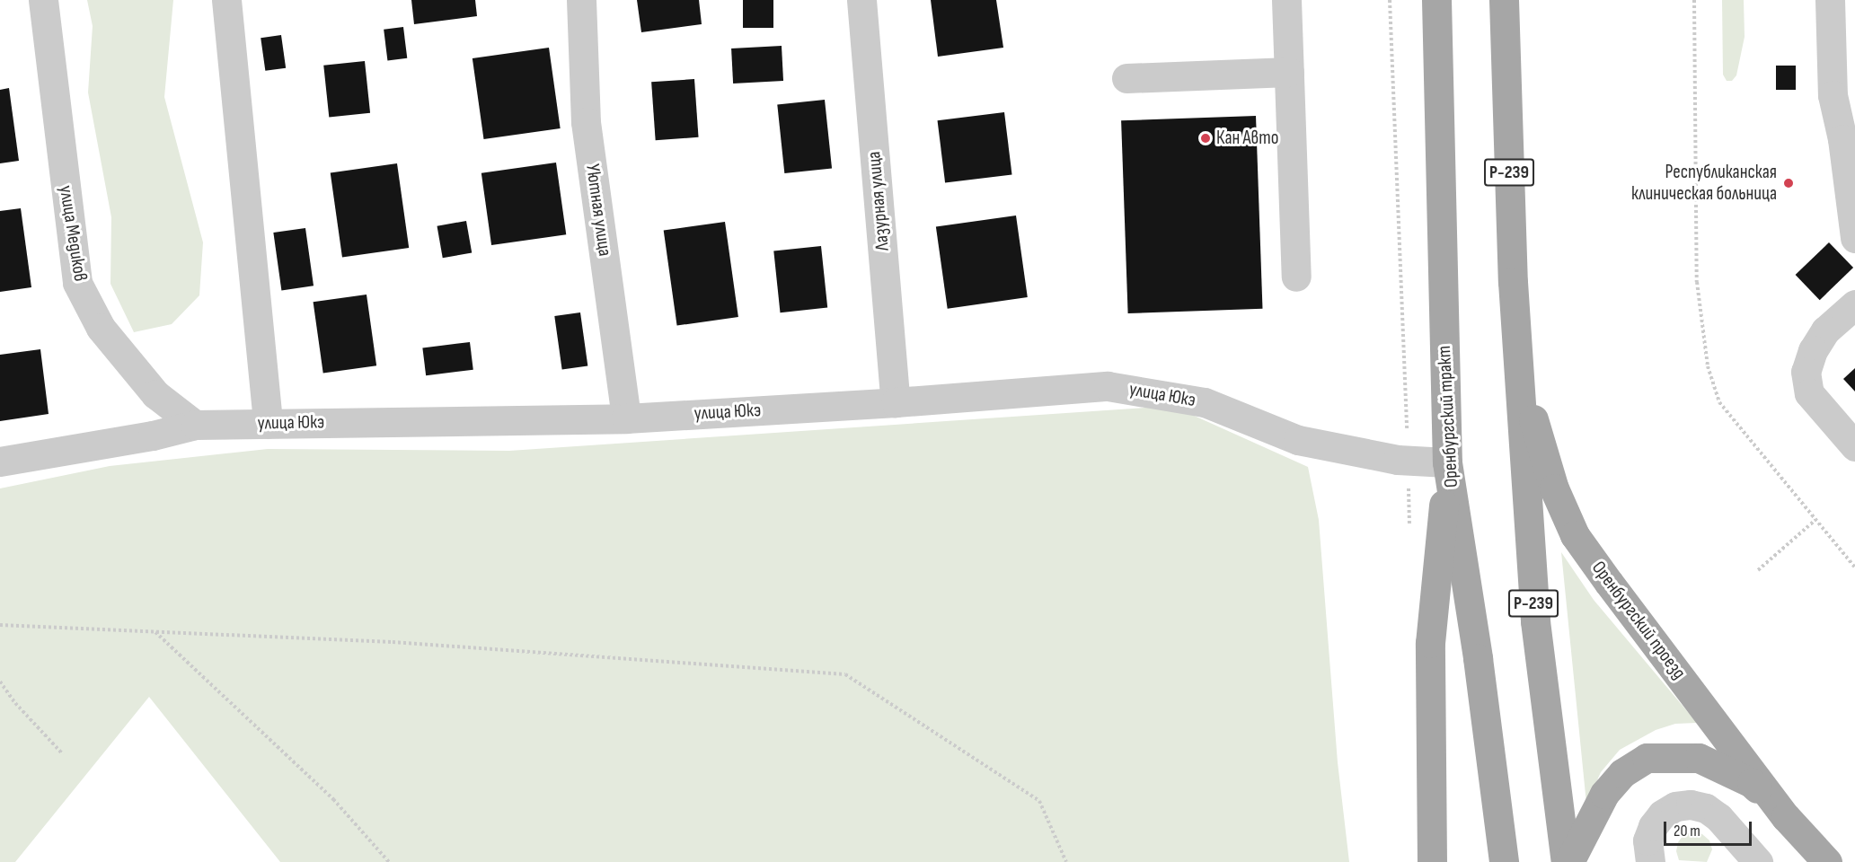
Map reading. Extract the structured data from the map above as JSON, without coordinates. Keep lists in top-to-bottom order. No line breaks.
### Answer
{"streets":{"main road":["Р-239","Оренбургский тракт","Оренбургский проезд"],"street":["Лазурная улица","Уютная улица","улица Медиков","улица Юкэ"]},"crossings":[["Р-239","Оренбургский проезд"],["Лазурная улица","улица Юкэ"],["Уютная улица","улица Юкэ"],["улица Медиков","улица Юкэ"],["улица Юкэ","Оренбургский тракт"]],"places":["Кан Авто","Республиканская клиническая больница"],"scale_bar":"20 m"}
